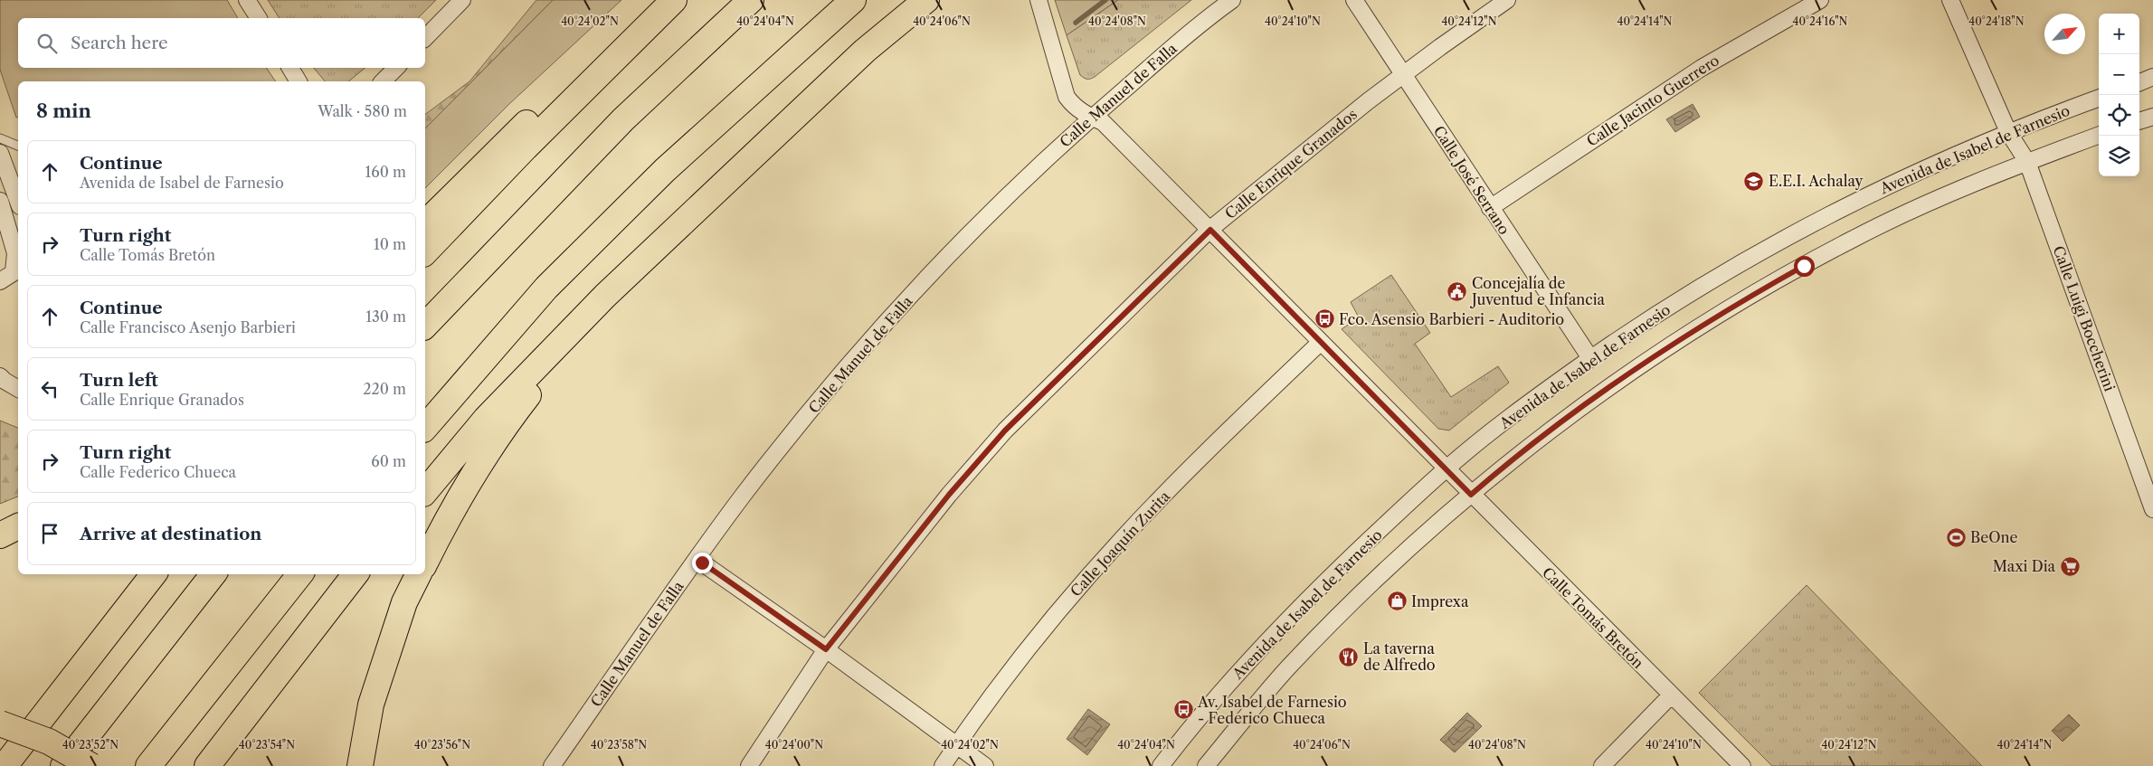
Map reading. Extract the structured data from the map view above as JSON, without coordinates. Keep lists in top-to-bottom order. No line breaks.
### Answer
{"streets":{"street":["Calle Manuel de Falla","Calle Jacinto Guerrero","Avenida de Isabel de Farnesio","Calle Enrique Granados","Calle José Serrano","Calle Luigi Boccherini","Calle Joaquín Zurita","Calle Tomás Bretón"]},"crossings":[["Calle Manuel de Falla","Calle Tomás Bretón"],["Calle Jacinto Guerrero","Calle José Serrano"],["Avenida de Isabel de Farnesio","Calle José Serrano"],["Avenida de Isabel de Farnesio","Calle Luigi Boccherini"],["Avenida de Isabel de Farnesio","Calle Tomás Bretón"],["Calle Enrique Granados","Calle José Serrano"],["Calle Enrique Granados","Calle Tomás Bretón"],["Calle Joaquín Zurita","Calle Tomás Bretón"]],"places":{"school or university":["E.E.I. Achalay"],"public building":["Concejalía de Juventud e Infancia"],"bus stop":["Fco. Asensio Barbieri - Auditorio","Av. Isabel de Farnesio - Federico Chueca"],"sports":["BeOne"],"supermarket":["Maxi Dia"],"shop":["Imprexa"],"restaurant":["La taverna de Alfredo"]},"north":"top right","page":{"map_buttons":["+","−"],"search":"Search here","heading":["8 min","Walk · 580 m"],"list":[["Continue","Avenida de Isabel de Farnesio","160 m"],["Turn right","Calle Tomás Bretón","10 m"],["Continue","Calle Francisco Asenjo Barbieri","130 m"],["Turn left","Calle Enrique Granados","220 m"],["Turn right","Calle Federico Chueca","60 m"],"Arrive at destination"]},"coordinates":["40°24'02\"N","40°24'04\"N","40°24'06\"N","40°24'08\"N","40°24'10\"N","40°24'12\"N","40°24'14\"N","40°24'16\"N","40°24'18\"N","40°23'52\"N","40°23'54\"N","40°23'56\"N","40°23'58\"N","40°24'00\"N"]}
